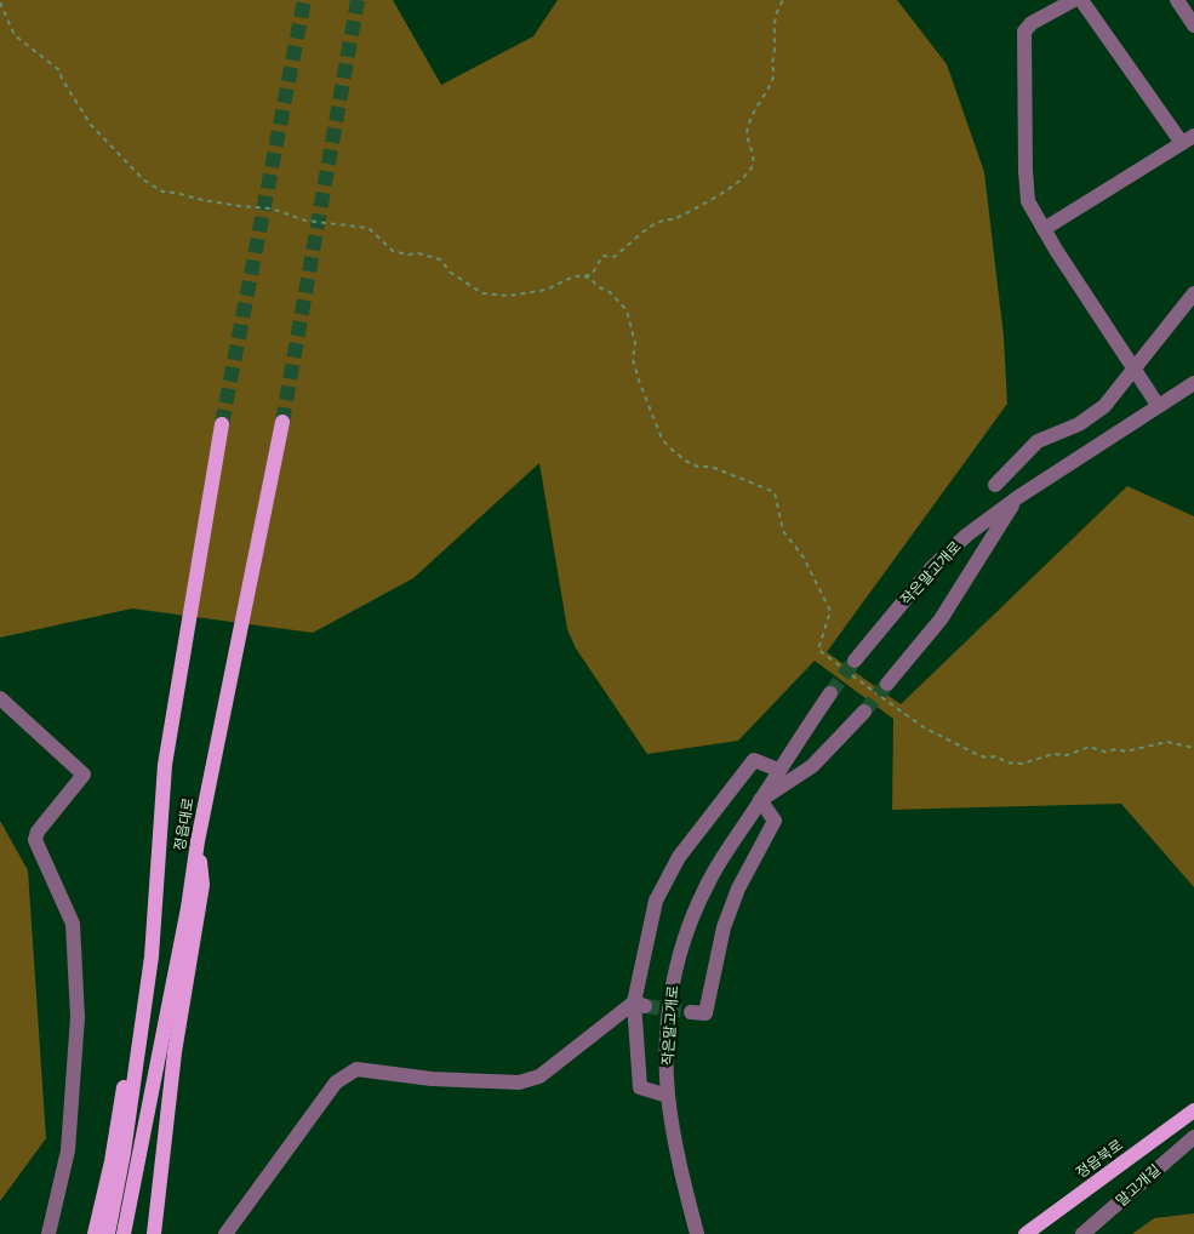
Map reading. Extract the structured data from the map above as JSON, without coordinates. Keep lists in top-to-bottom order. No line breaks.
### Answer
{"streets":{"main road":["정읍대로","정읍북로"],"street":["작은말고개로","말고개길"]}}
